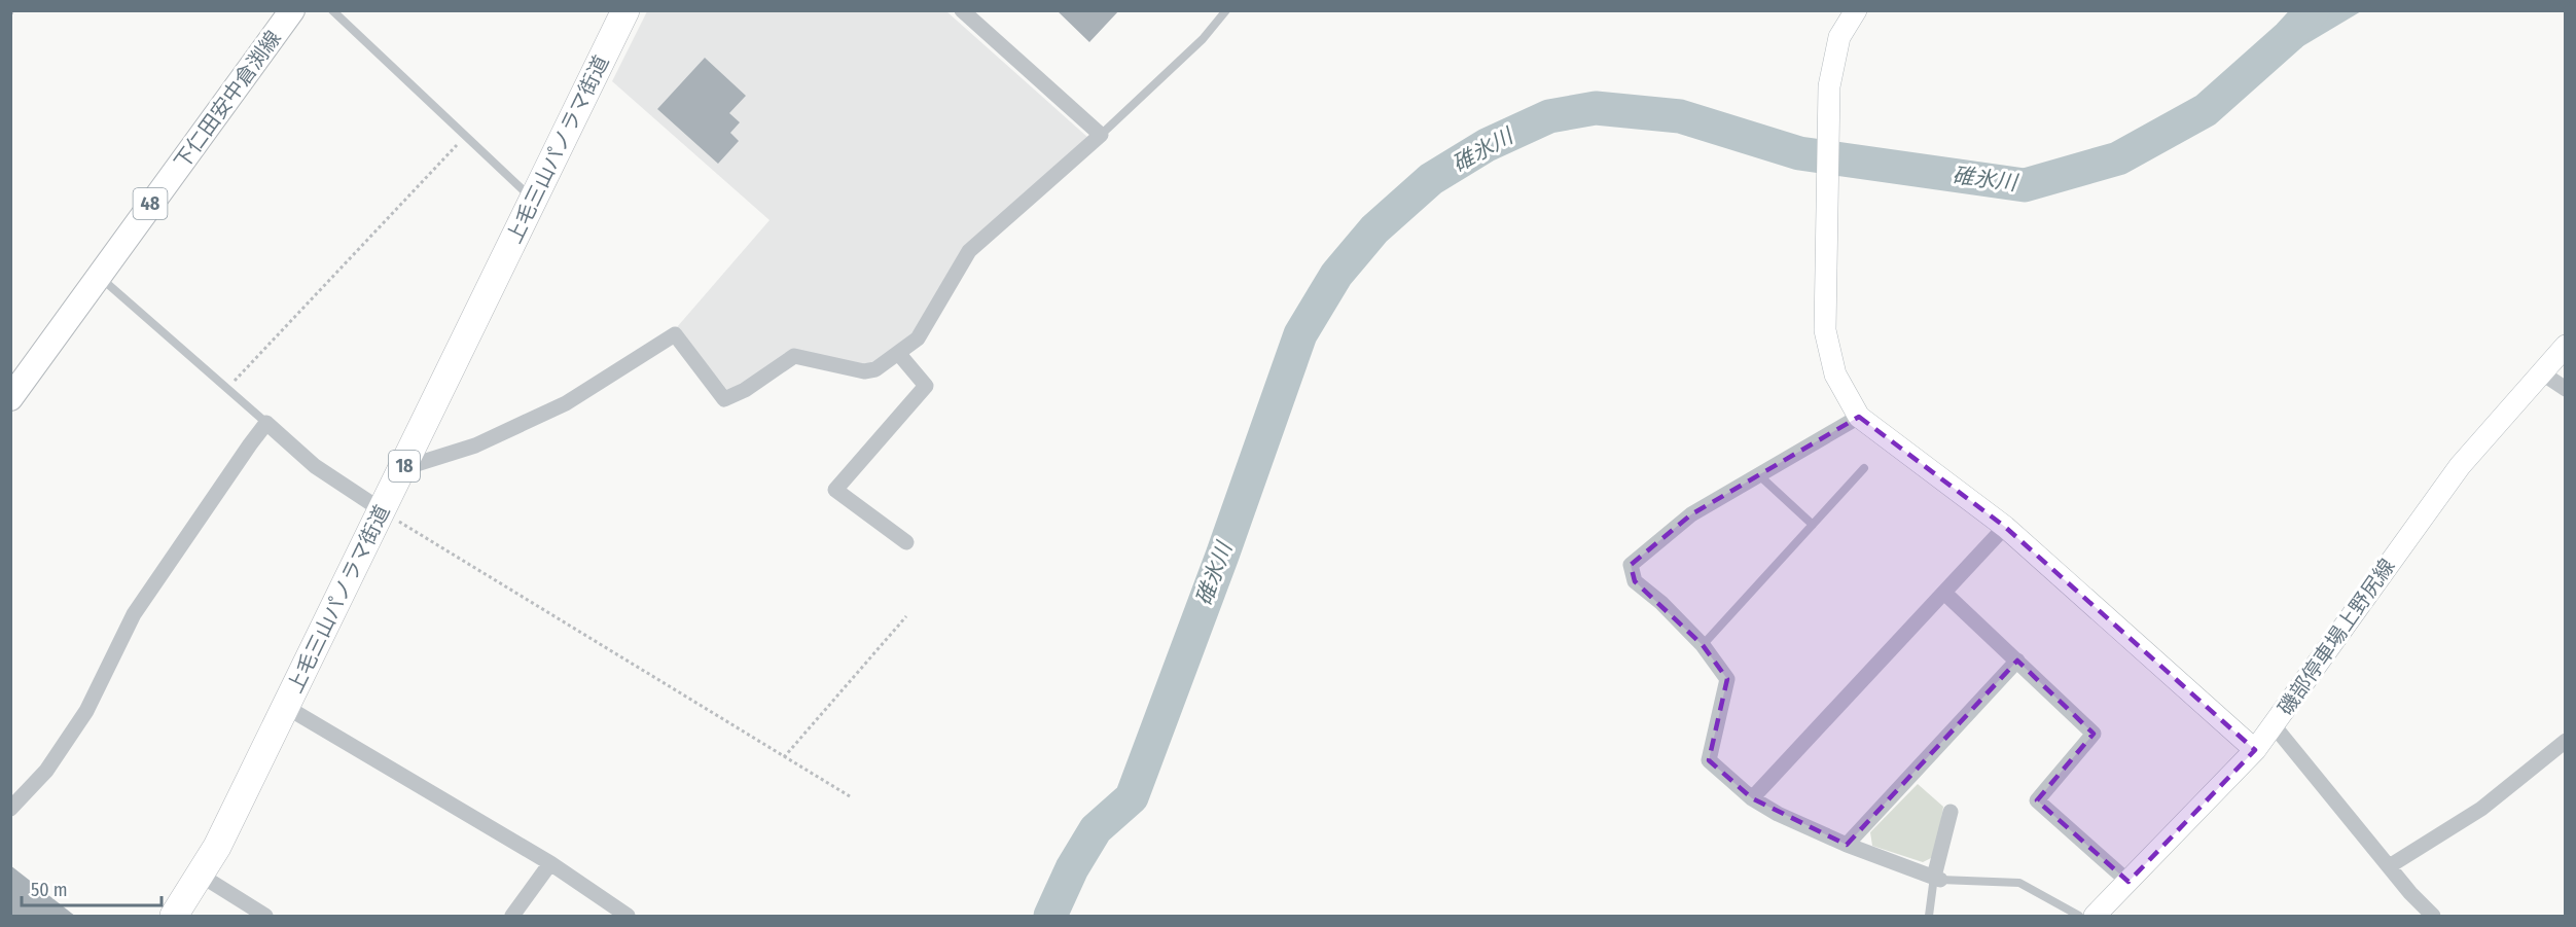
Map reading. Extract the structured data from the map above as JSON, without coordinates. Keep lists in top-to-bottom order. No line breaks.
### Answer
{"streets":{"highway":["上毛三山パノラマ街道","18"],"main road":["下仁田安中倉渕線","48"],"street":["磯部停車場上野尻線"]},"water":["碓氷川"],"scale_bar":"50 m"}
